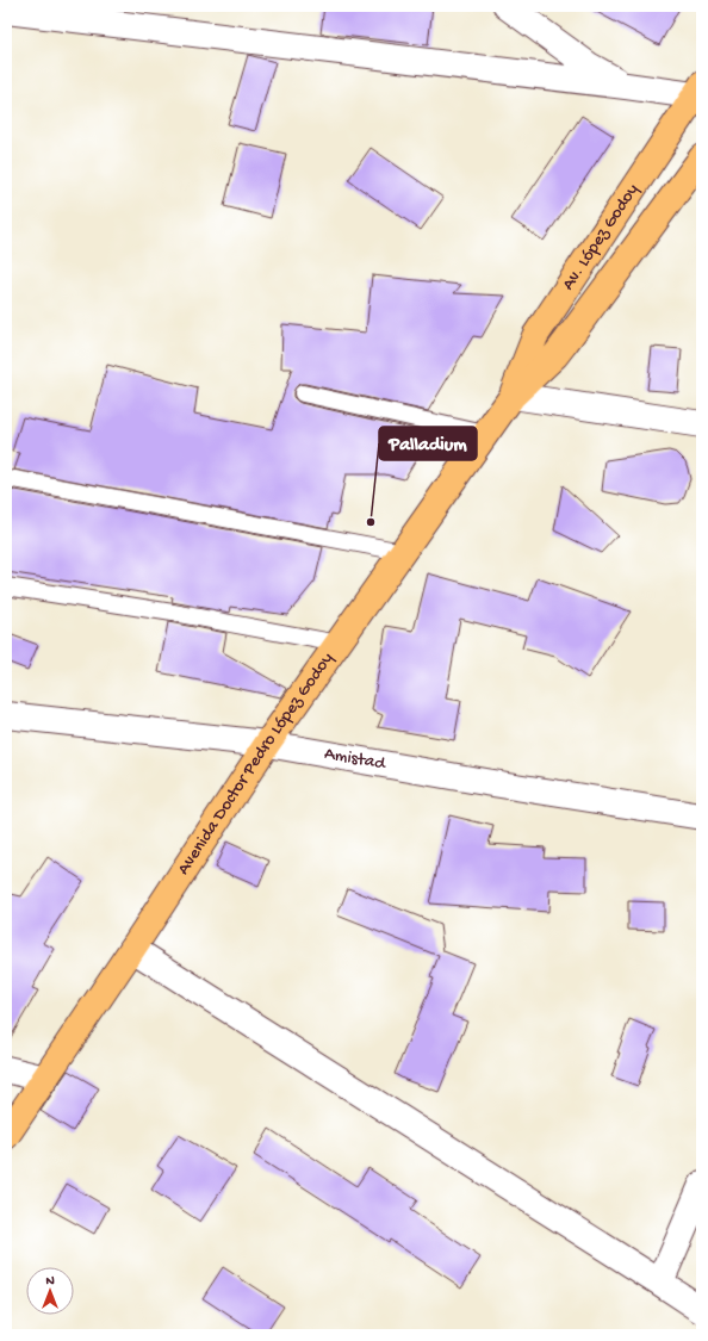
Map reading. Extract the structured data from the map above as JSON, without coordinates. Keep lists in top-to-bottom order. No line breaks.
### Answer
{"streets":{"main road":["Av. López Godoy","Avenida Doctor Pedro López Godoy"],"street":["Amistad"]},"crossings":[["Av. López Godoy","Avenida Doctor Pedro López Godoy"],["Amistad","Avenida Doctor Pedro López Godoy"]],"places":["Palladium"],"north":"top"}
